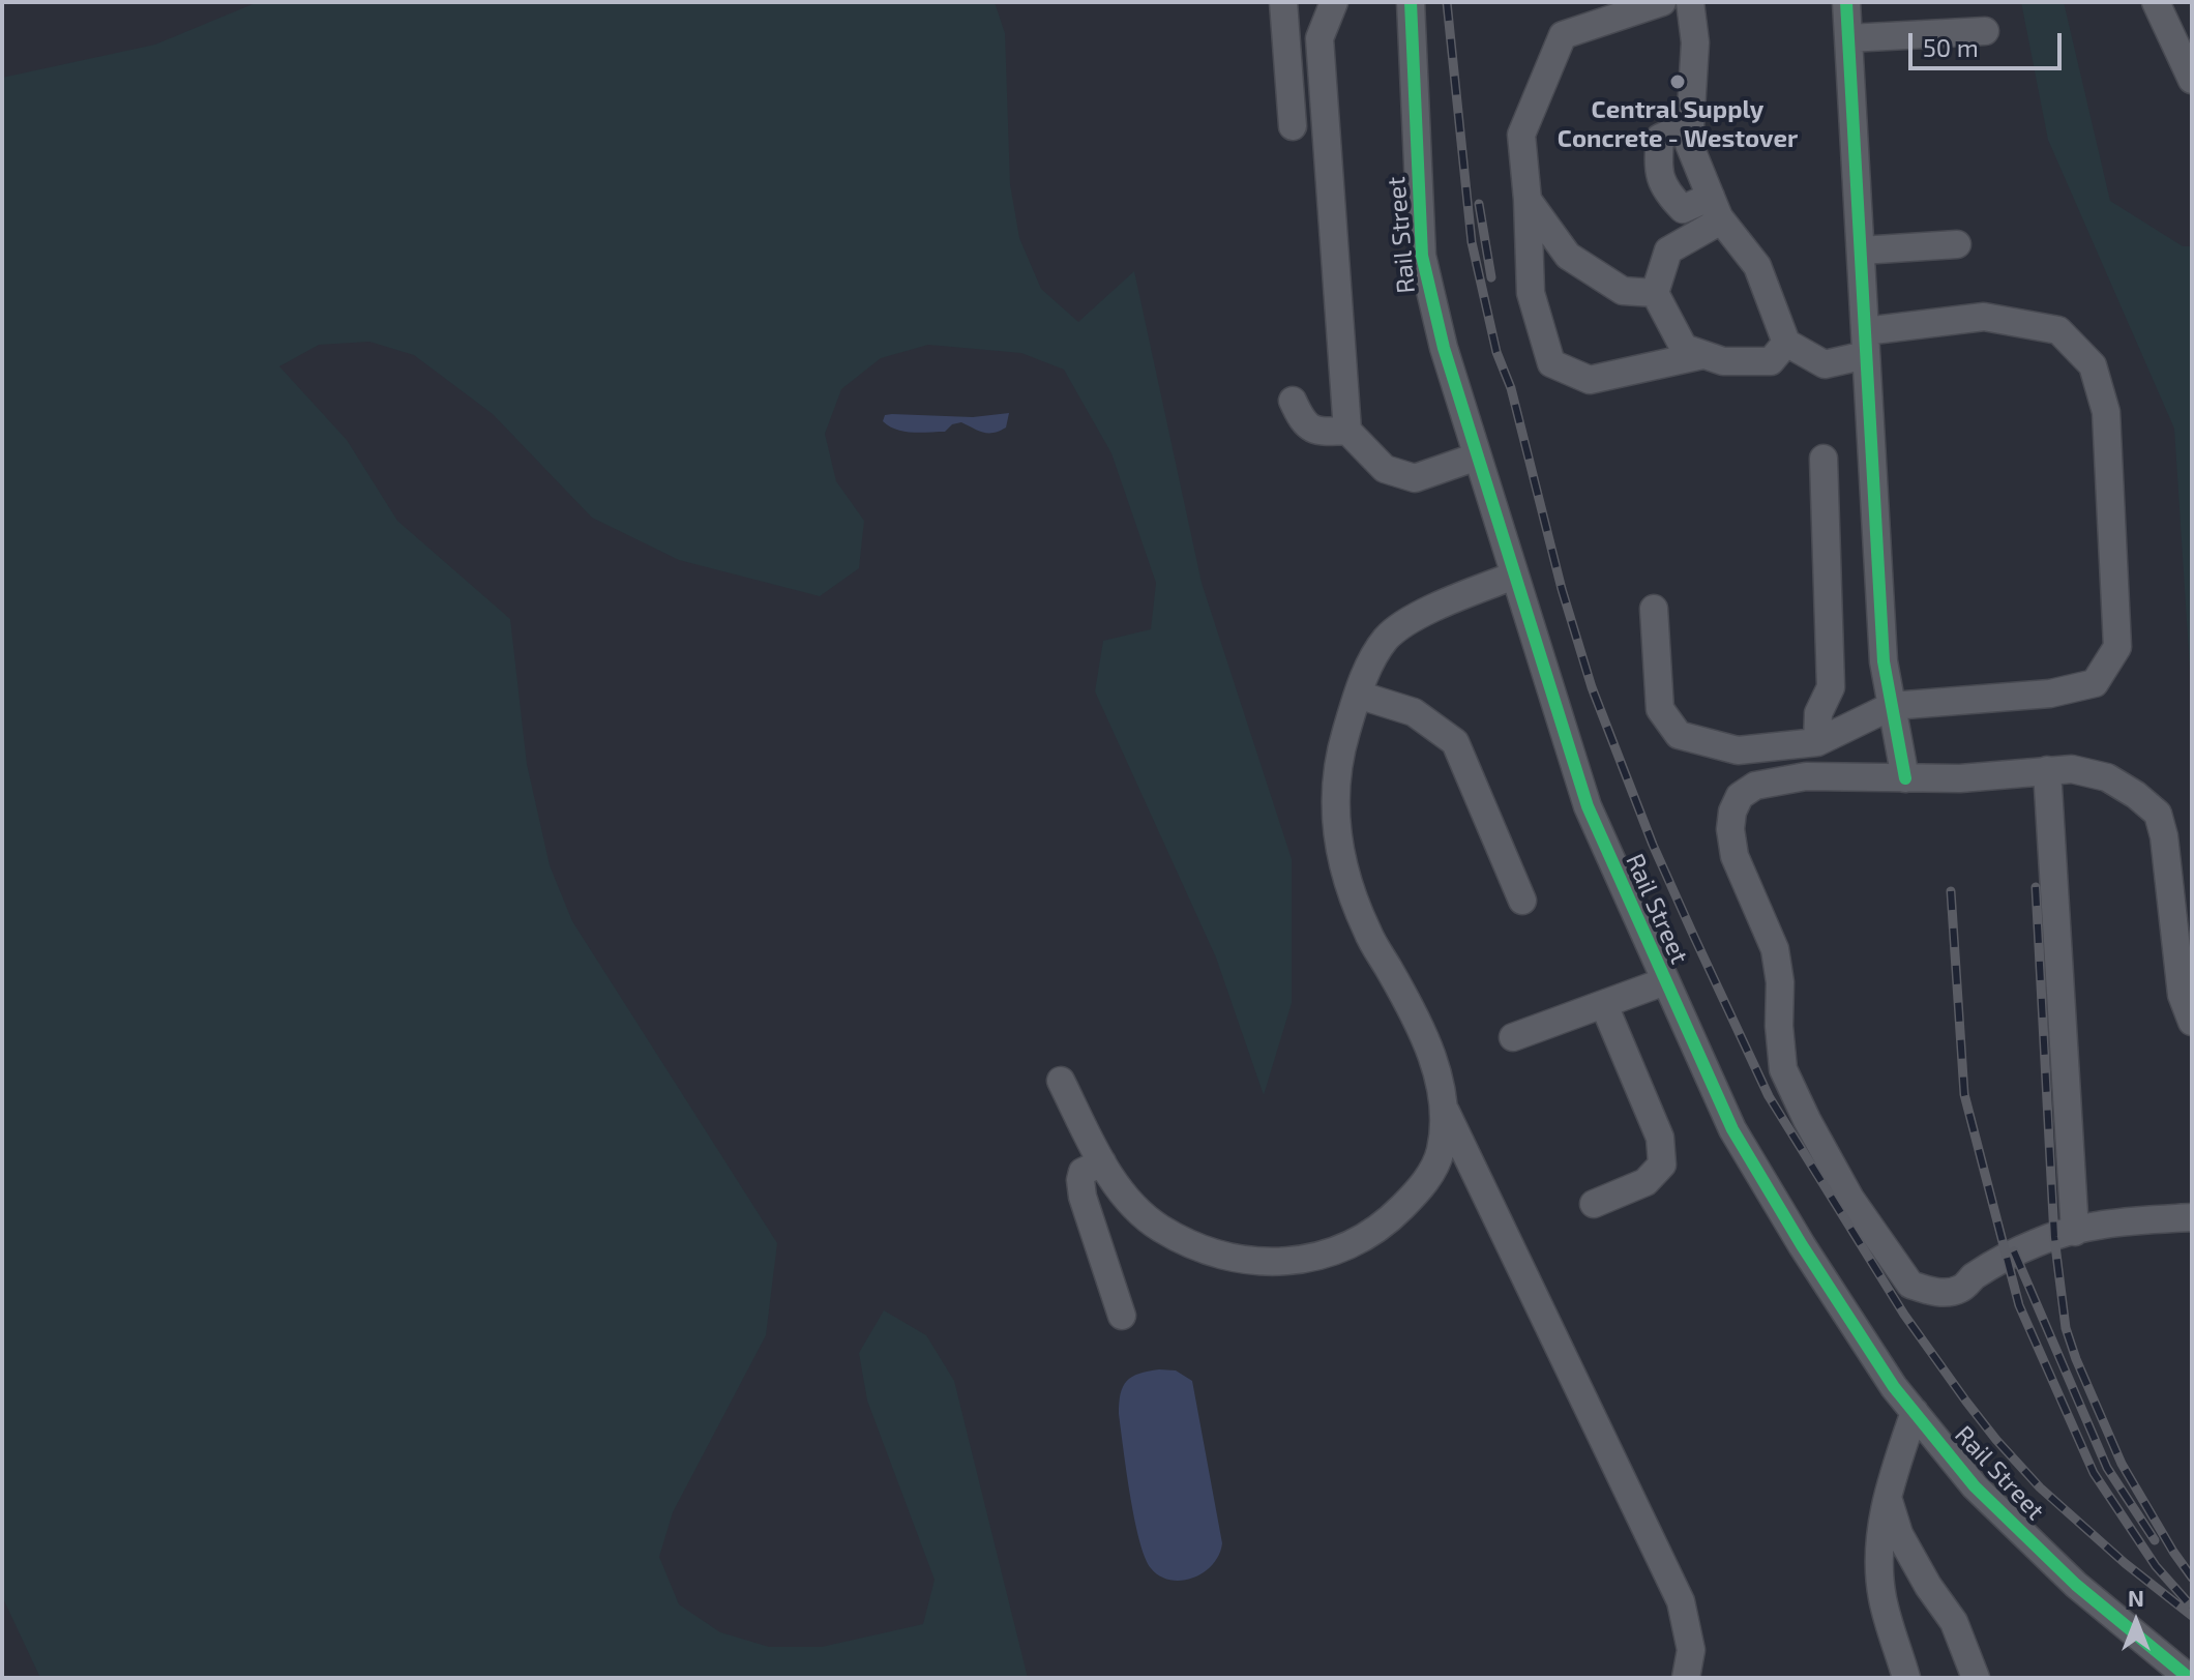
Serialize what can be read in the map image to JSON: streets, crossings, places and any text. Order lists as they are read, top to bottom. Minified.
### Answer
{"streets":{"street":["Rail Street"]},"places":["Central Supply Concrete - Westover"],"scale_bar":"50 m","north":"top"}
